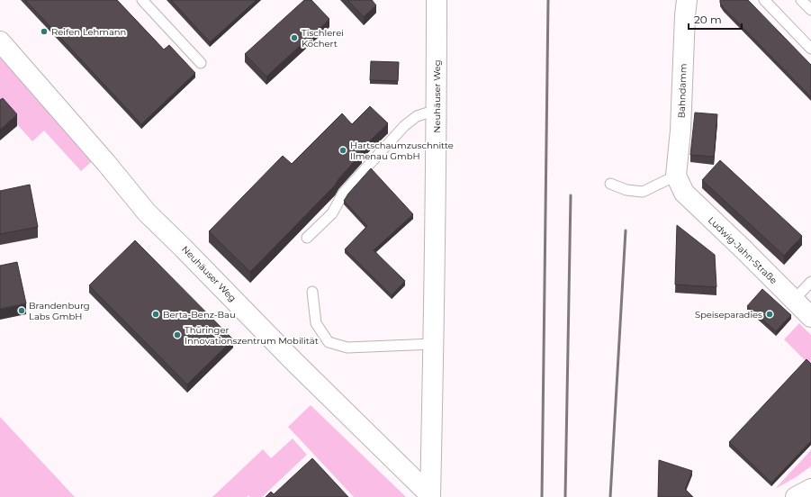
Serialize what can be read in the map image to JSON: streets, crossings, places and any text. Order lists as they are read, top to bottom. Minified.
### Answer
{"streets":{"street":["Bahndamm","Neuhäuser Weg","Ludwig-Jahn-Straße"]},"crossings":[["Bahndamm","Ludwig-Jahn-Straße"]],"places":["Reifen Lehmann","Tischlerei Köchert","Hartschaumzuschnitte Ilmenau GmbH","Brandenburg Labs GmbH","Berta-Benz-Bau","Speiseparadies","Thüringer Innovationszentrum Mobilität"],"scale_bar":"20 m"}
